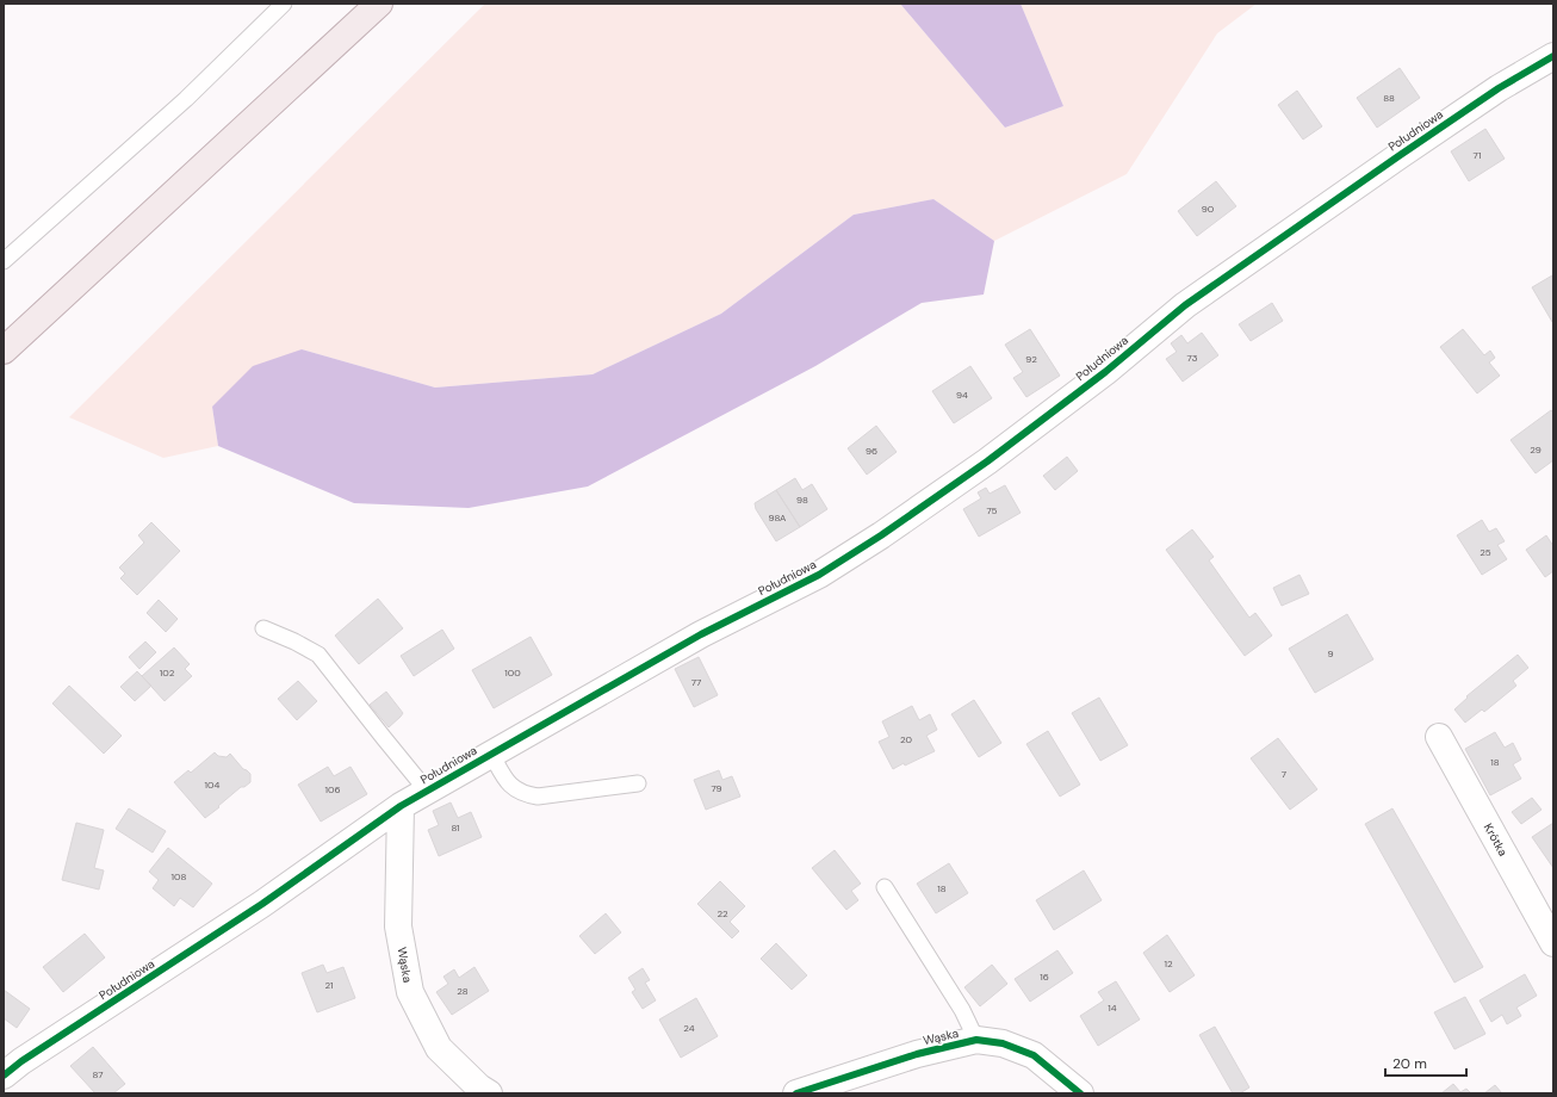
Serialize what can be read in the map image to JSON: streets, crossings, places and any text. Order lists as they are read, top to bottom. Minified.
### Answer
{"streets":{"street":["Południowa","Krótka","Wąska"]},"crossings":[["Południowa","Wąska"]],"house_numbers":["88","71","90","73","92","94","29","96","98","75","98A","25","9","102","100","77","20","18","7","104","79","106","81","108","18","22","12","16","21","28","14","24","87"],"scale_bar":"20 m"}
